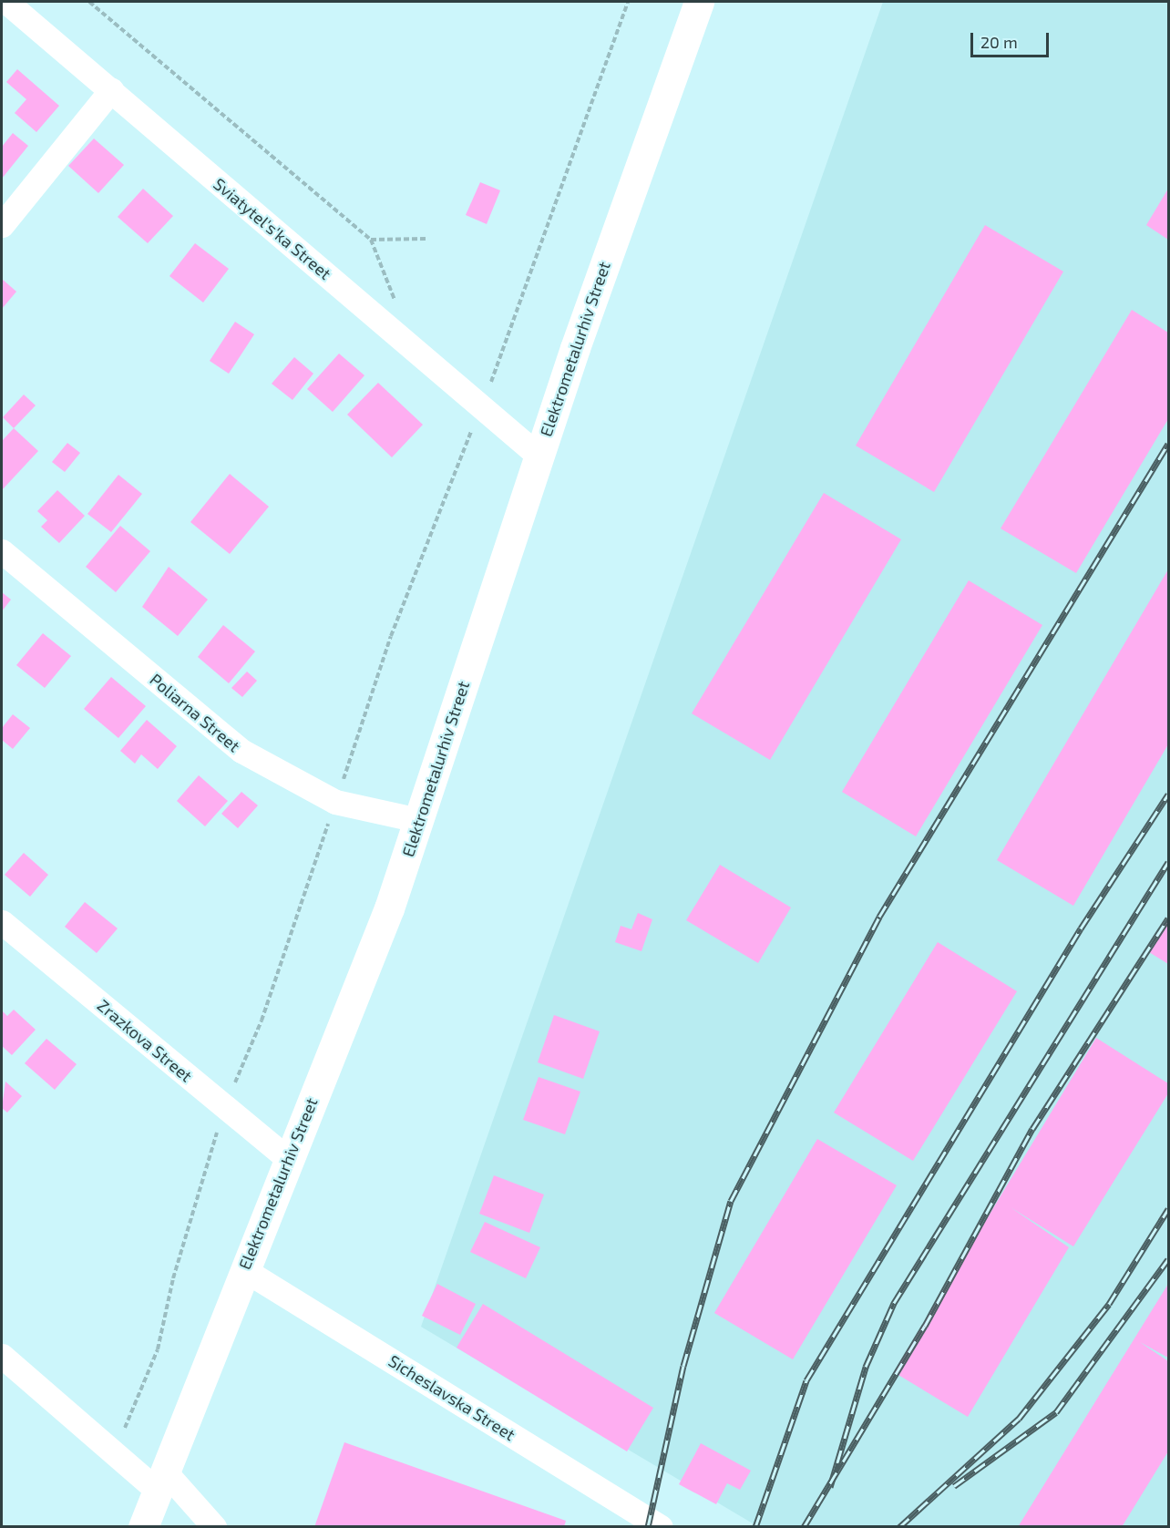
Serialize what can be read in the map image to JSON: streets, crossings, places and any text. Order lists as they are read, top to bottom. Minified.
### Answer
{"streets":{"main road":["Elektrometalurhiv Street"],"street":["Sviatytel's'ka Street","Poliarna Street","Zrazkova Street","Sicheslavska Street"]},"crossings":[["Sviatytel's'ka Street","Elektrometalurhiv Street"],["Elektrometalurhiv Street","Poliarna Street"],["Elektrometalurhiv Street","Zrazkova Street"],["Elektrometalurhiv Street","Sicheslavska Street"]],"scale_bar":"20 m"}
